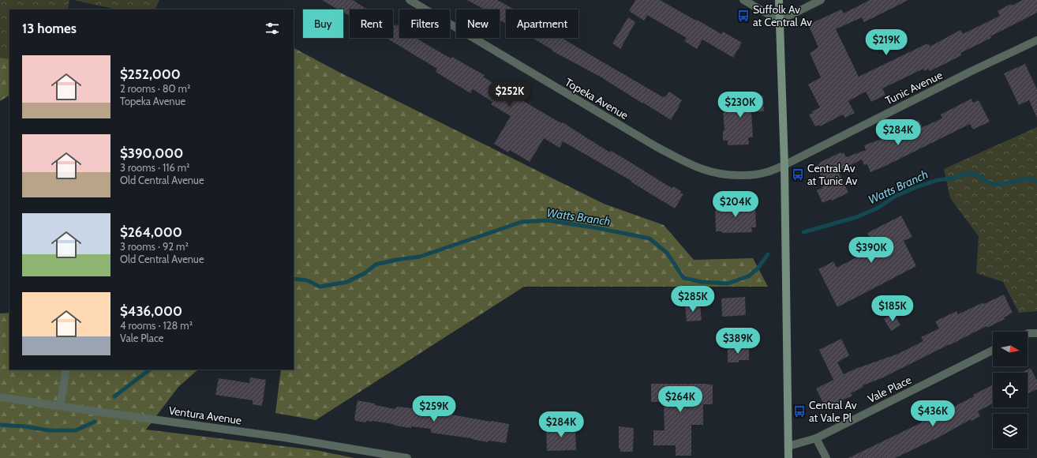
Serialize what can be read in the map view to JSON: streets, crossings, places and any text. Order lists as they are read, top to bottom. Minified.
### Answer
{"streets":{"street":["Tunic Avenue","Topeka Avenue","Vale Place","Ventura Avenue"]},"crossings":[["Tunic Avenue","Topeka Avenue"]],"water":["Watts Branch"],"places":{"bus stop":["Suffolk Av at Central Av","Central Av at Tunic Av","Central Av at Vale Pl"]},"north":"right","page":{"chip":["Buy","Rent","Filters","New","Apartment"],"heading":"13 homes","price":["$219K","$252K","$230K","$284K","$204K","$390K","$285K","$185K","$389K","$264K","$259K","$436K","$284K"],"list":[{"name":"$252,000","note":"2 rooms · 80 m² · Topeka Avenue"},{"name":"$390,000","note":"3 rooms · 116 m² · Old Central Avenue"},{"name":"$264,000","note":"3 rooms · 92 m² · Old Central Avenue"},{"name":"$436,000","note":"4 rooms · 128 m² · Vale Place"}]}}
